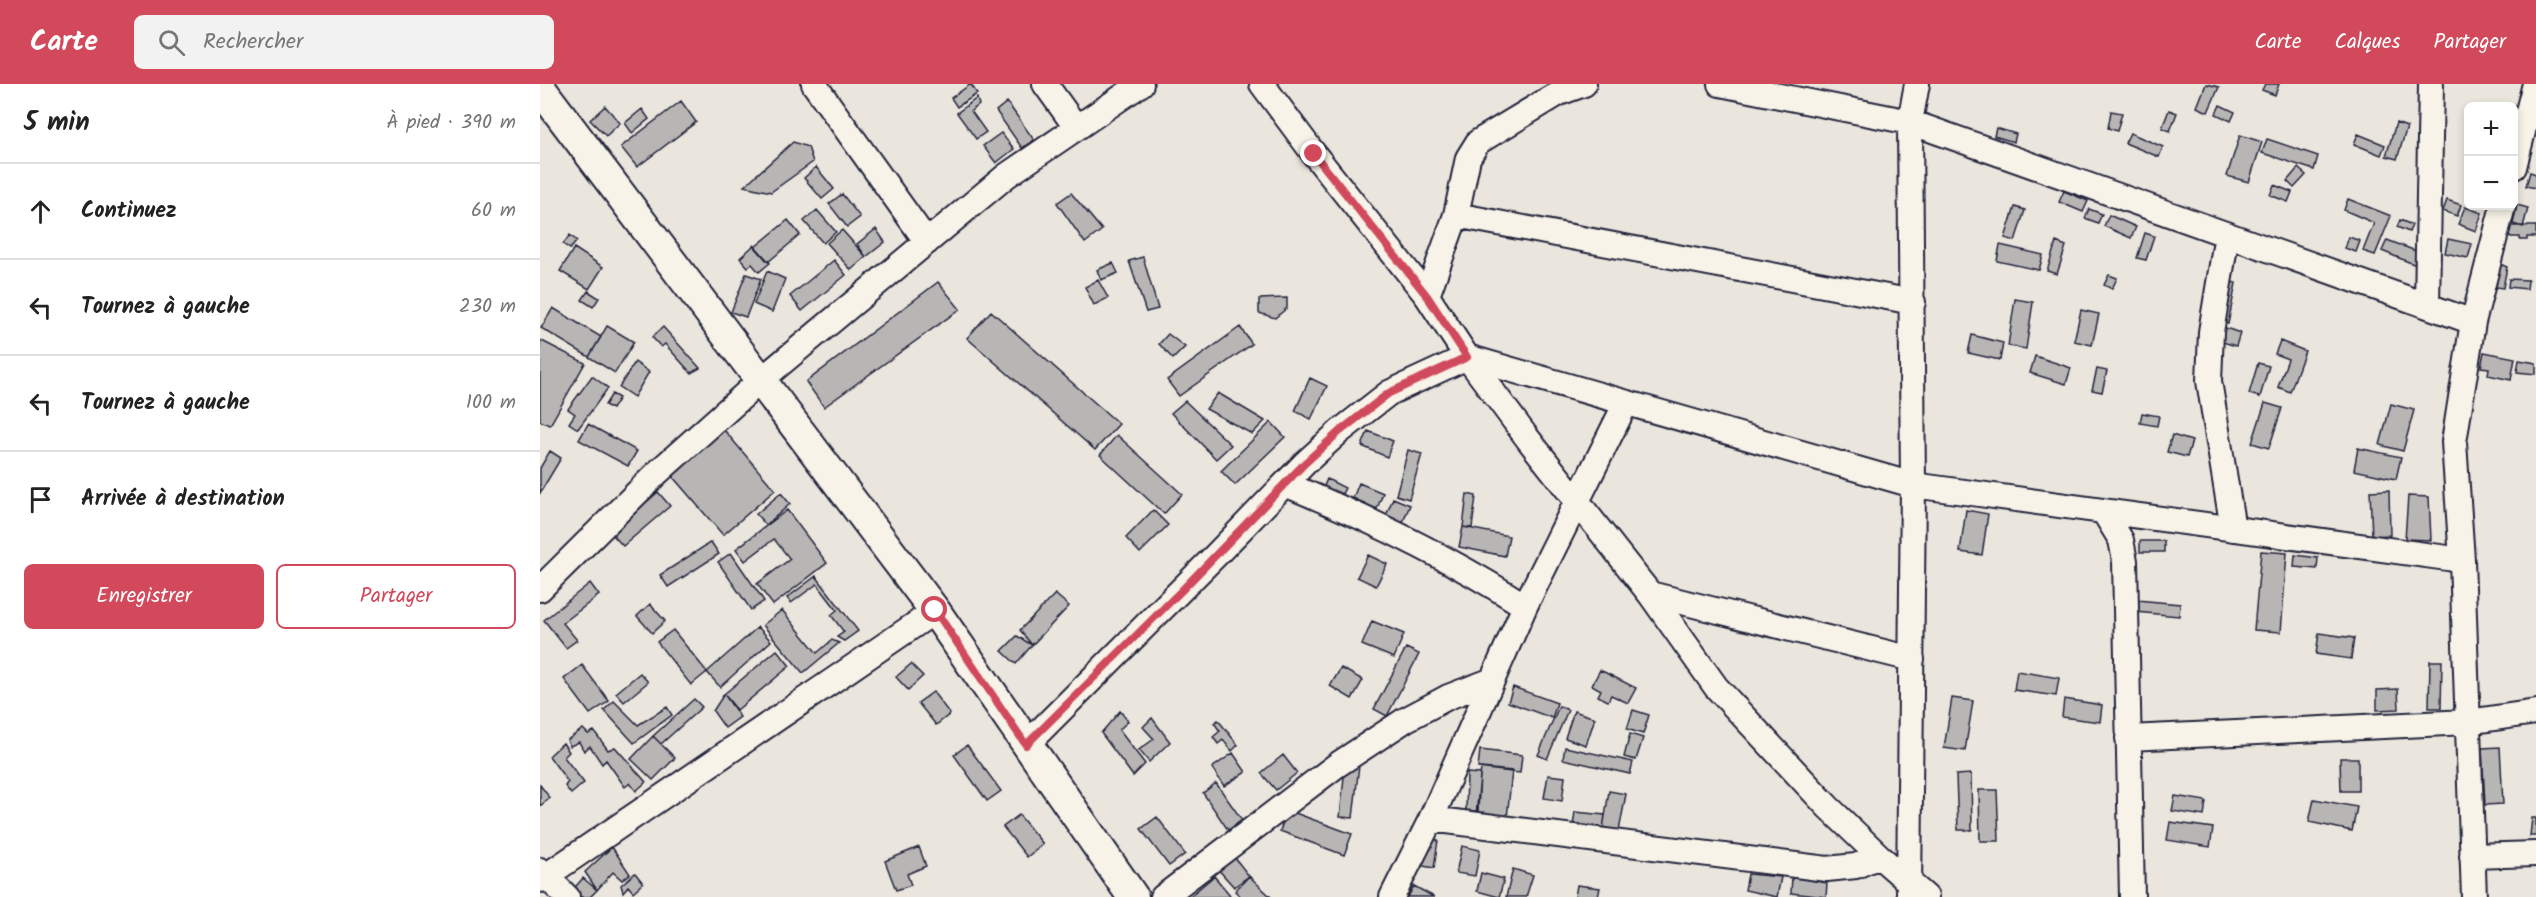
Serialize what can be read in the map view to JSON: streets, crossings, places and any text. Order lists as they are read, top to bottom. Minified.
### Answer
{"page":{"header":"Carte","search":"Rechercher","nav":["Carte","Calques","Partager"],"heading":["5 min","À pied · 390 m"],"map_buttons":["+","−"],"list":[["Continuez","60 m"],["Tournez à gauche","230 m"],["Tournez à gauche","100 m"],"Arrivée à destination"],"buttons":["Enregistrer","Partager"]}}
